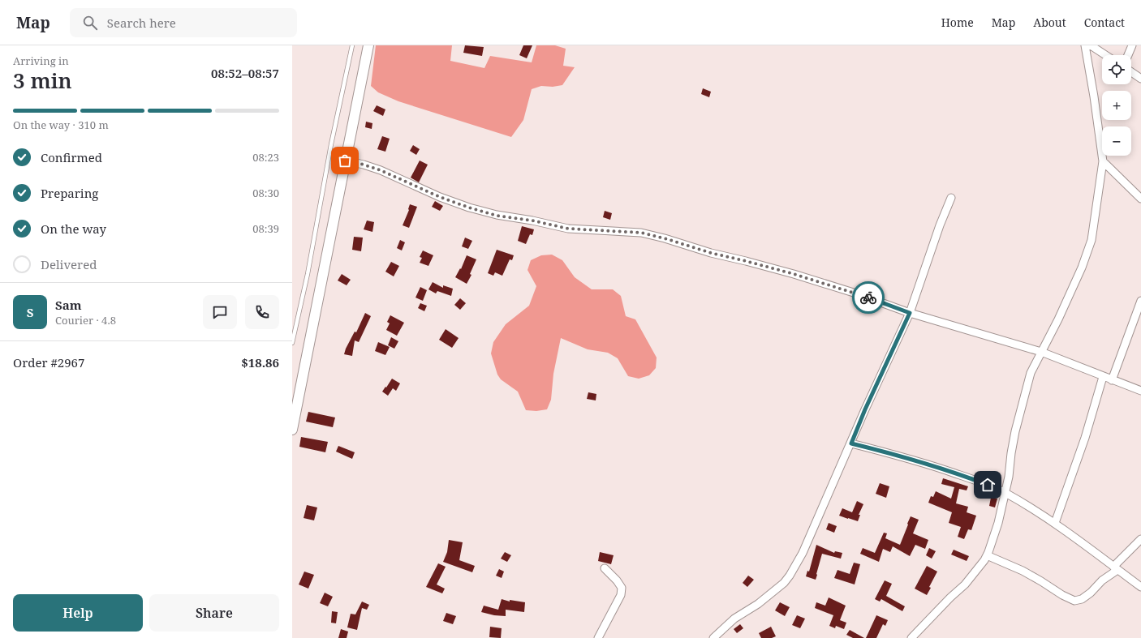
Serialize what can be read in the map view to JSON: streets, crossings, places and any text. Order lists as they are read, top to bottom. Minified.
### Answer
{"page":{"header":"Map","search":"Search here","nav":["Home","Map","About","Contact"],"heading":["3 min","Arriving in","08:52–08:57"],"panel":["Sam","Courier · 4.8","Order #2967","$18.86"],"map_buttons":["+","−"],"bar":"On the way · 310 m","list":[["Confirmed","08:23"],["Preparing","08:30"],["On the way","08:39"],"Delivered"],"round":"S","buttons":["Help","Share"]}}
